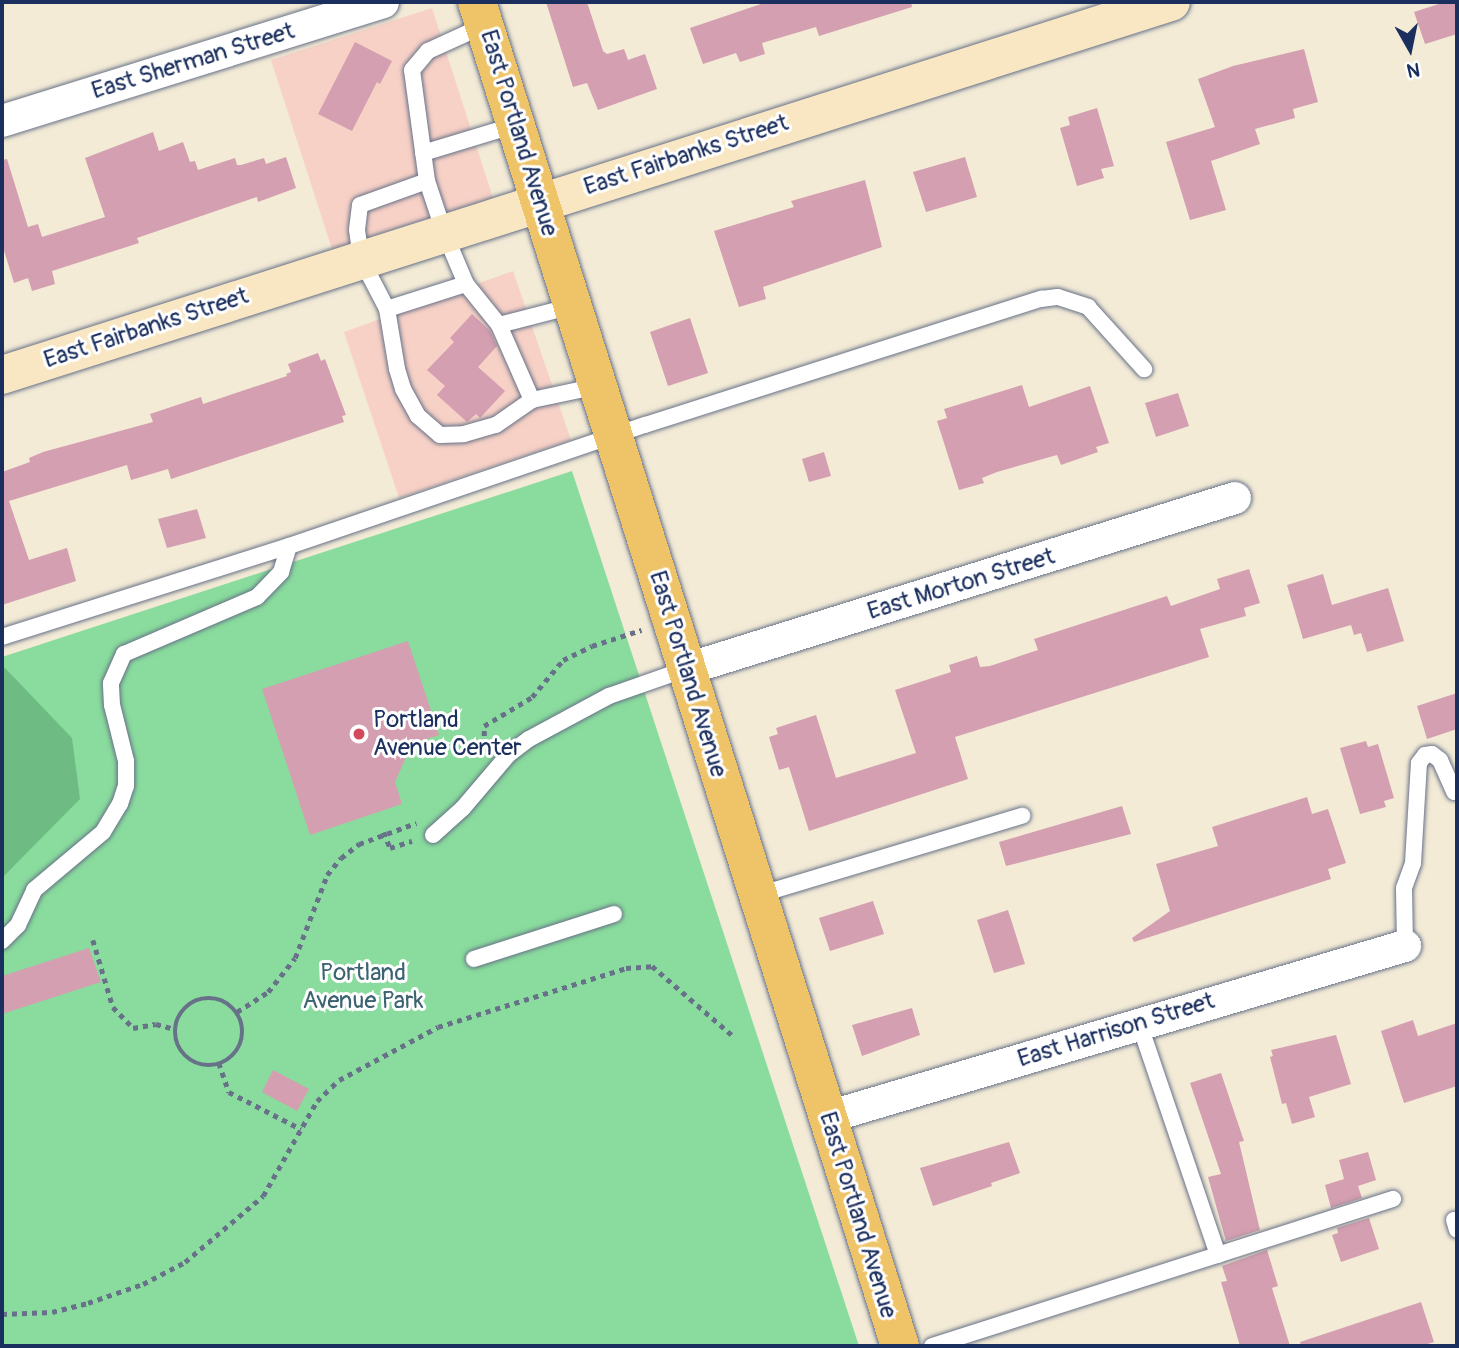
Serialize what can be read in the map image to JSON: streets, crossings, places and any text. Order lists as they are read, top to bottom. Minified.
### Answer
{"streets":{"main road":["East Portland Avenue"],"street":["East Sherman Street","East Fairbanks Street","East Morton Street","East Harrison Street"]},"crossings":[["East Portland Avenue","East Fairbanks Street"],["East Portland Avenue","East Morton Street"],["East Portland Avenue","East Harrison Street"]],"parks":["Portland Avenue Park"],"places":["Portland Avenue Center"],"north":"bottom"}
